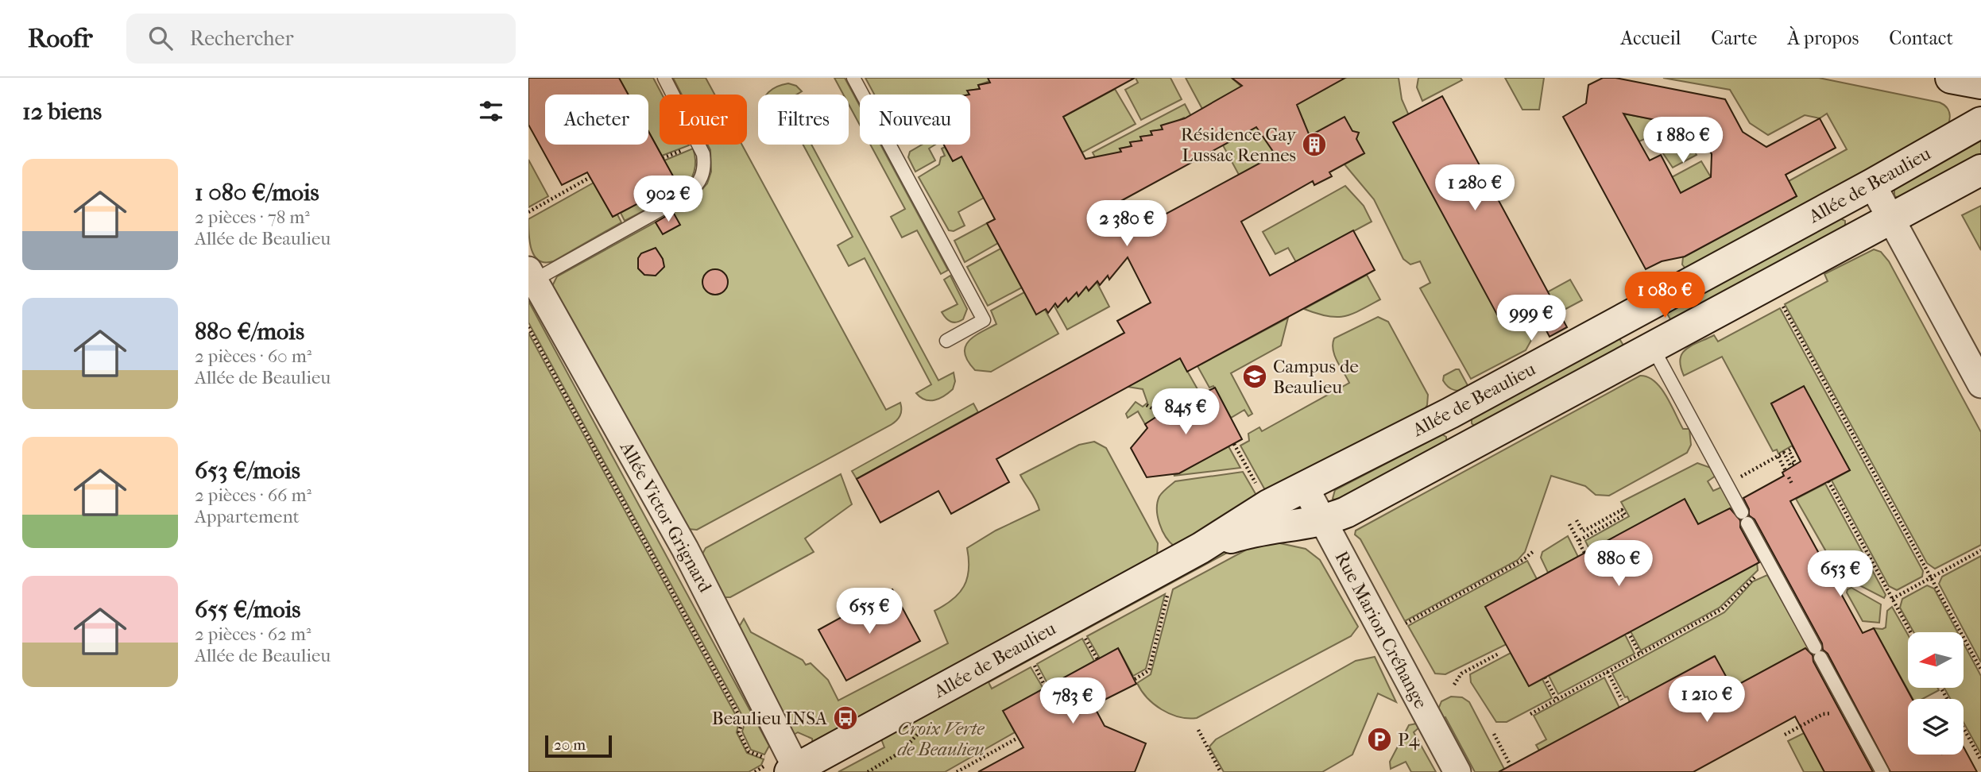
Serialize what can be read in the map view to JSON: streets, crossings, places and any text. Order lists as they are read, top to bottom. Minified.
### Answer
{"streets":{"street":["Allée de Beaulieu","Allée Victor Grignard","Rue Marion Créhange"]},"crossings":[["Allée de Beaulieu","Allée Victor Grignard"],["Allée de Beaulieu","Rue Marion Créhange"]],"parks":["Croix Verte de Beaulieu"],"places":{"building":["Résidence Gay Lussac Rennes"],"school or university":["Campus de Beaulieu"],"bus stop":["Beaulieu INSA"],"parking":["P4"]},"scale_bar":"20 m","north":"left","page":{"header":"Roofr","search":"Rechercher","nav":["Accueil","Carte","À propos","Contact"],"heading":"12 biens","chip":["Acheter","Louer","Filtres","Nouveau"],"price":["1 880 €","1 280 €","902 €","2 380 €","1 080 €","999 €","845 €","880 €","653 €","655 €","1 210 €","783 €"],"list":[{"name":"1 080 €/mois","note":"2 pièces · 78 m² · Allée de Beaulieu"},{"name":"880 €/mois","note":"2 pièces · 60 m² · Allée de Beaulieu"},{"name":"653 €/mois","note":"2 pièces · 66 m² · Appartement"},{"name":"655 €/mois","note":"2 pièces · 62 m² · Allée de Beaulieu"}],"scale":"20 m"}}
